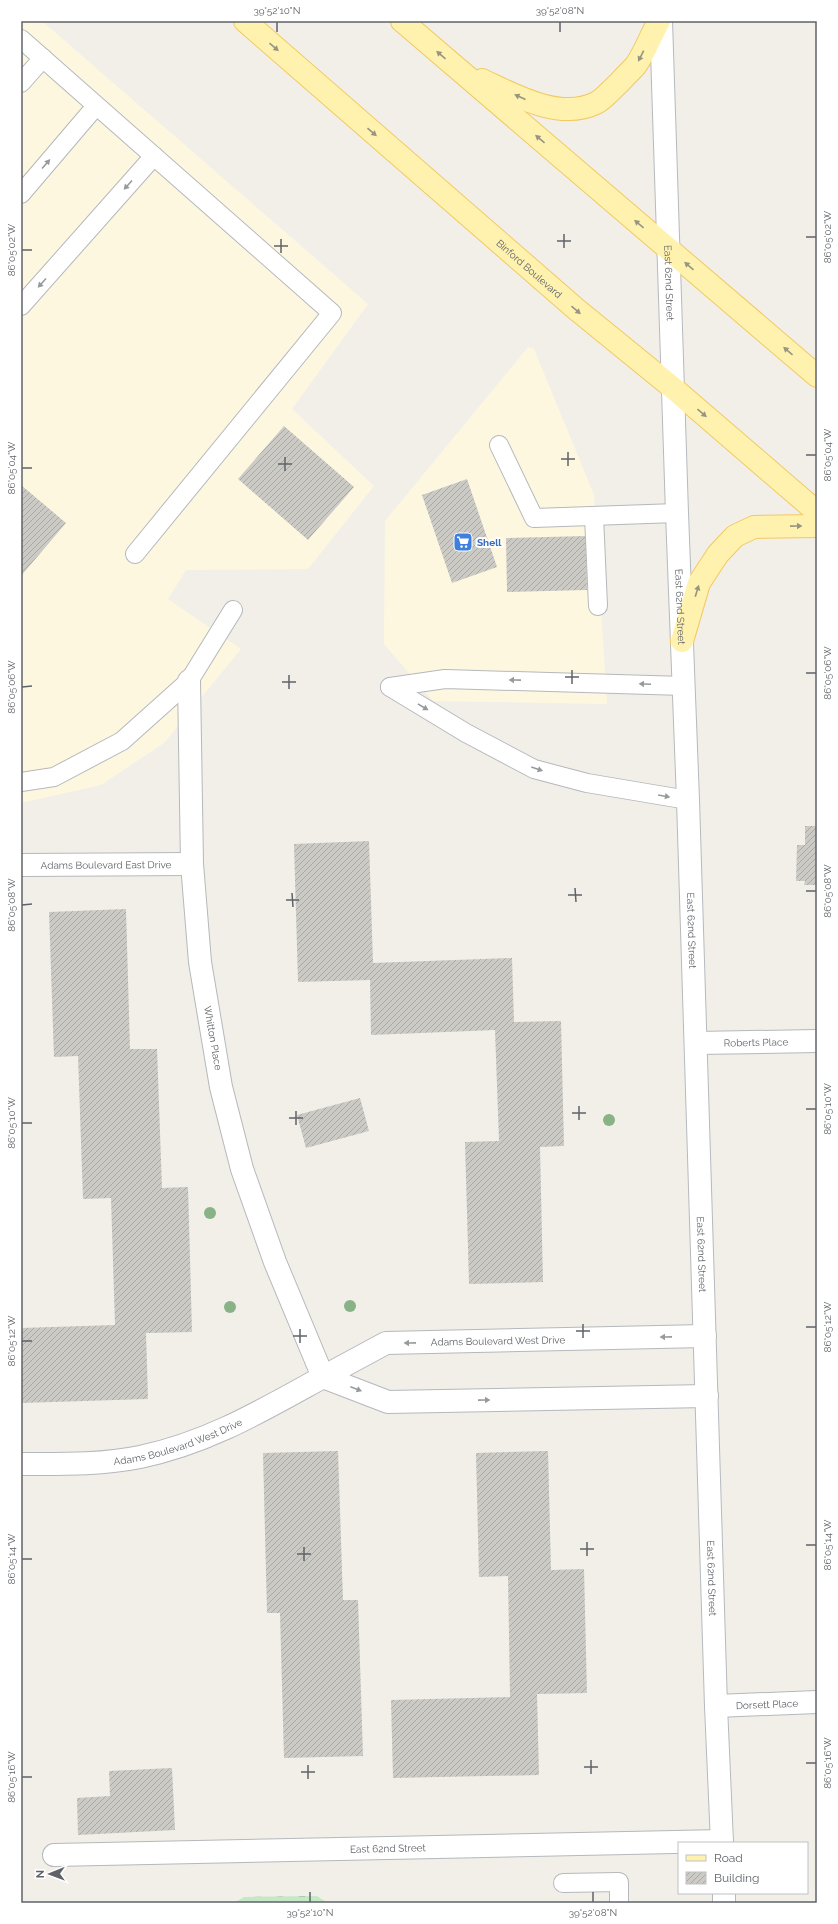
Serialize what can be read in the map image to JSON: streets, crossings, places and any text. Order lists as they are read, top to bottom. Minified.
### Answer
{"streets":{"main road":["Binford Boulevard"],"street":["East 62nd Street","Adams Boulevard East Drive","Whitton Place","Roberts Place","Adams Boulevard West Drive","Dorsett Place"]},"crossings":[["Binford Boulevard","East 62nd Street"],["East 62nd Street","Roberts Place"],["East 62nd Street","Adams Boulevard West Drive"],["East 62nd Street","Dorsett Place"],["Adams Boulevard East Drive","Whitton Place"],["Whitton Place","Adams Boulevard West Drive"]],"places":{"supermarket":["Shell"]},"legend":["Road","Building"],"north":"left","coordinates":["39°52'10\"N","39°52'08\"N","86°05'02\"W","86°05'04\"W","86°05'06\"W","86°05'08\"W","86°05'10\"W","86°05'12\"W","86°05'14\"W","86°05'16\"W"]}
